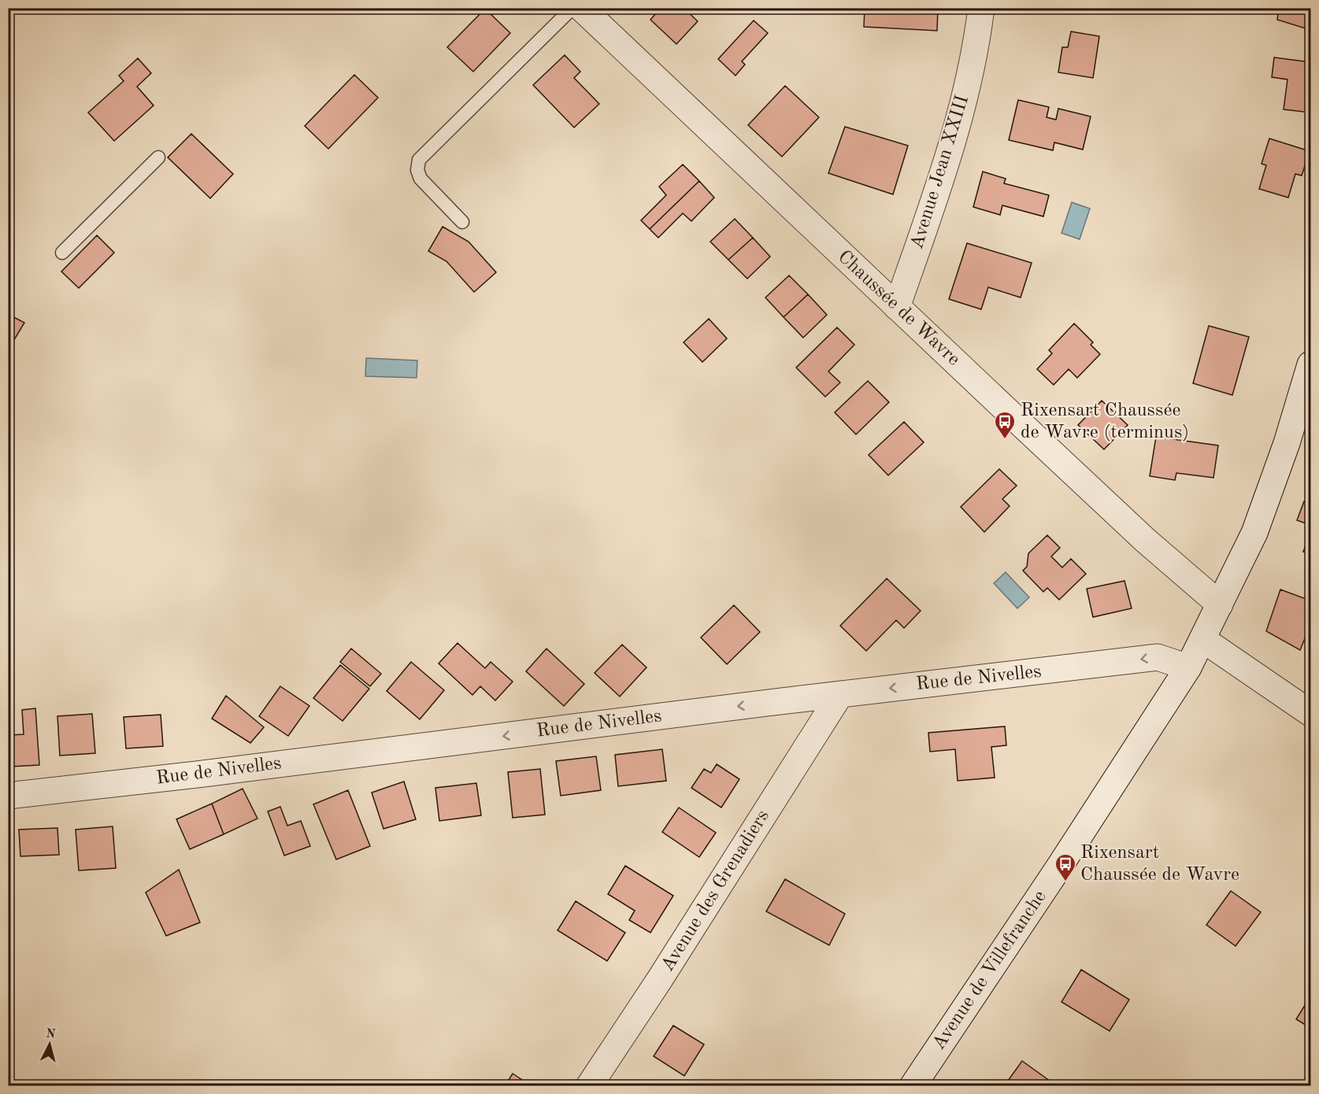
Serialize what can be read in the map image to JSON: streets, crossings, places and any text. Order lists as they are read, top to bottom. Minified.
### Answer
{"streets":{"street":["Avenue Jean XXIII","Chaussée de Wavre","Rue de Nivelles","Avenue des Grenadiers","Avenue de Villefranche"]},"crossings":[["Avenue Jean XXIII","Chaussée de Wavre"],["Chaussée de Wavre","Avenue de Villefranche"],["Rue de Nivelles","Avenue des Grenadiers"],["Rue de Nivelles","Avenue de Villefranche"]],"one_way":["Rue de Nivelles"],"places":{"bus stop":["Rixensart Chaussée de Wavre (terminus)","Rixensart Chaussée de Wavre"]},"north":"top"}
